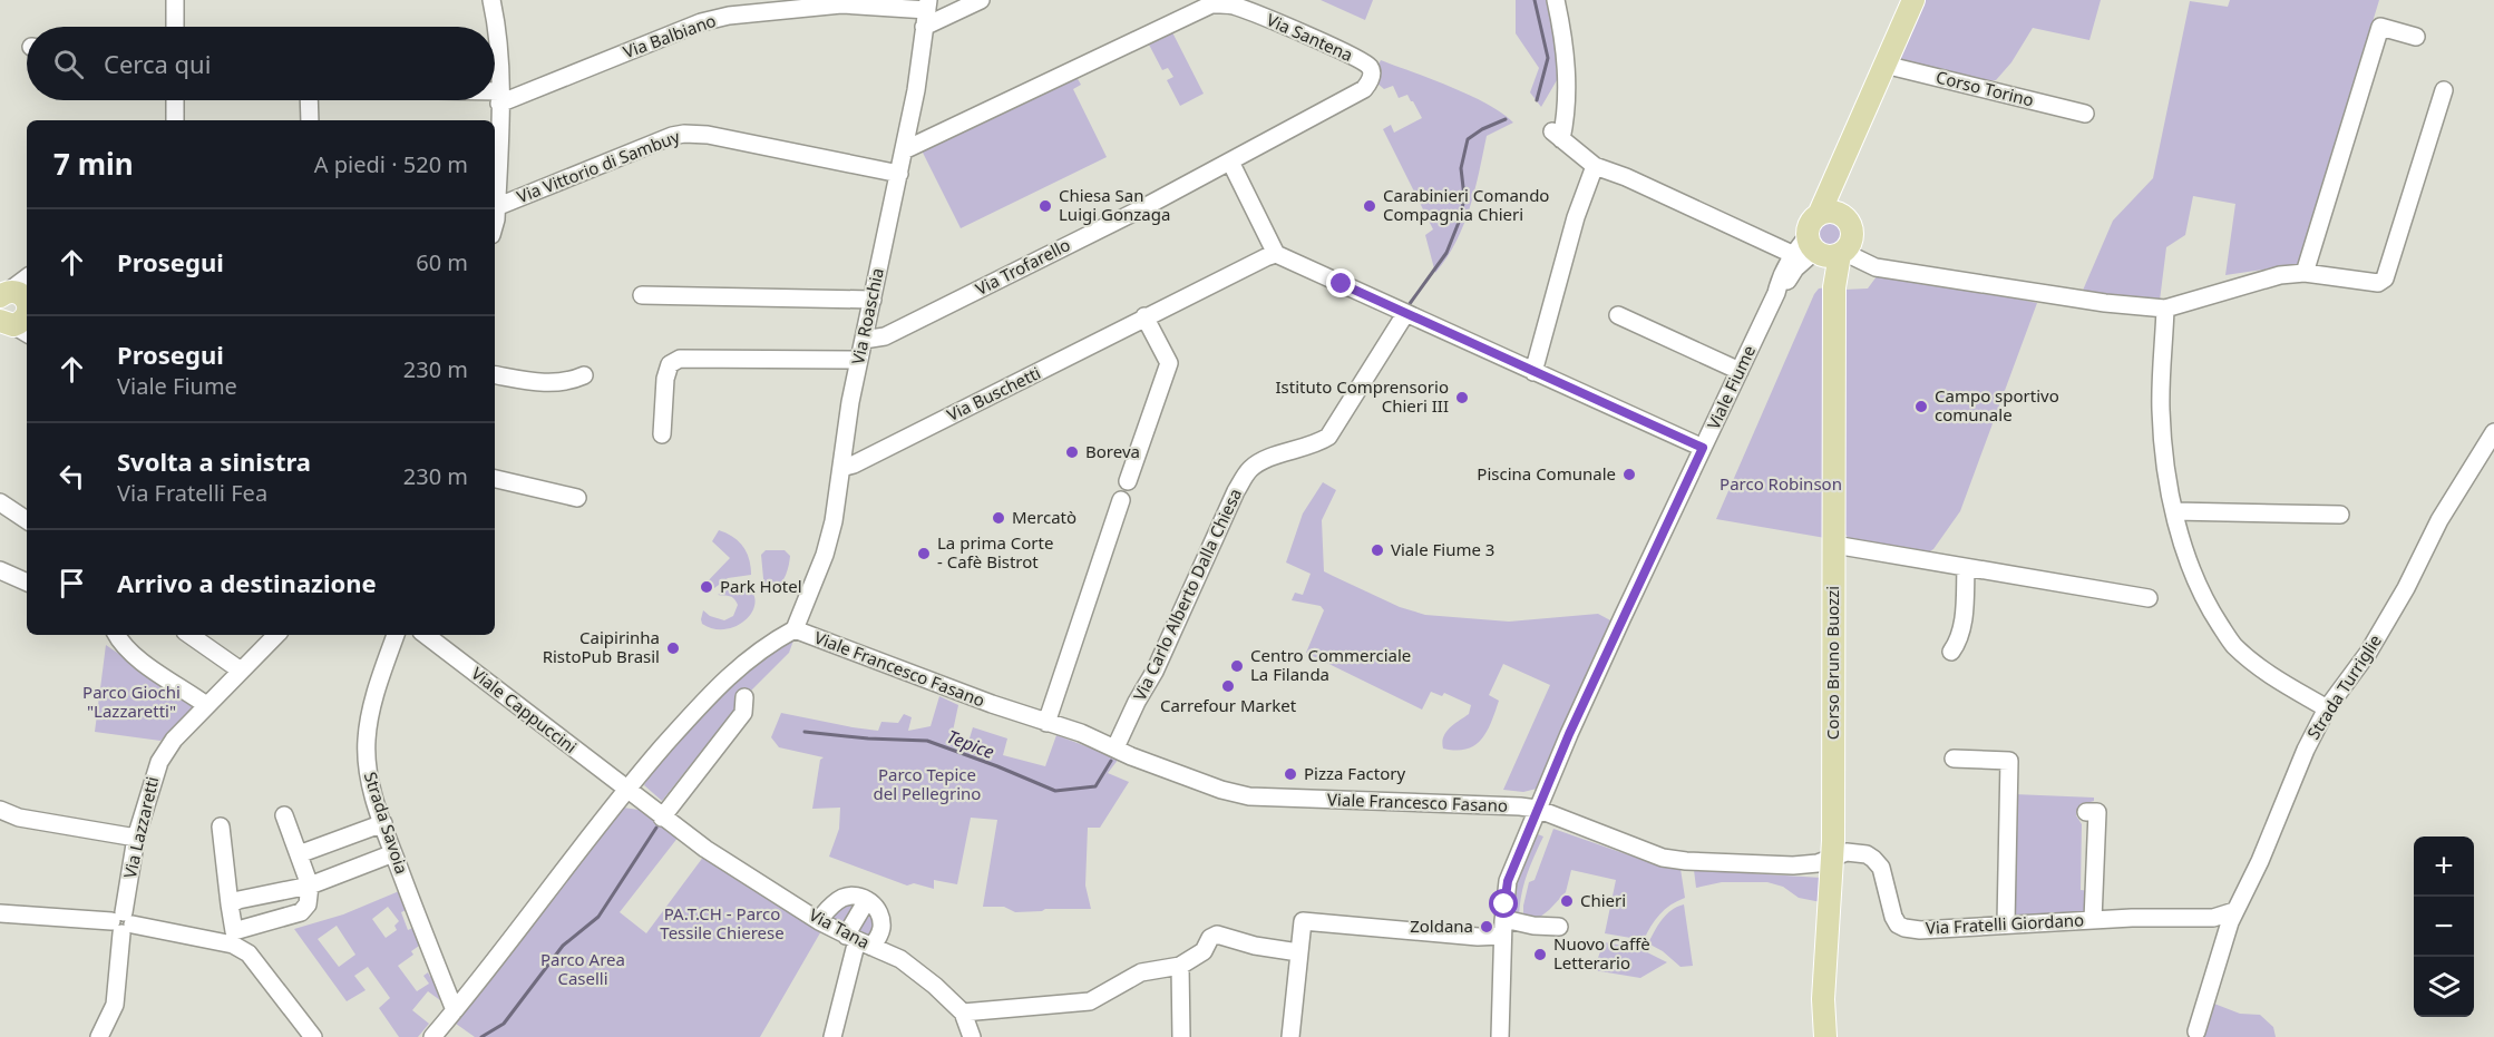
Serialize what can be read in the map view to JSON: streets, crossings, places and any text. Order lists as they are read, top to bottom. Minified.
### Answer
{"streets":{"main road":["Corso Bruno Buozzi"],"street":["Via Balbiano","Via Santena","Corso Torino","Via Vittorio di Sambuy","Via Trofarello","Via Roaschia","Viale Fiume","Via Buschetti","Via Carlo Alberto Dalla Chiesa","Viale Francesco Fasano","Strada Turriglie","Viale Cappuccini","Strada Savoia","Via Lazzaretti","Via Fratelli Giordano","Via Tana"]},"crossings":[["Via Balbiano","Via Roaschia"],["Via Santena","Via Trofarello"],["Via Santena","Via Roaschia"],["Via Vittorio di Sambuy","Via Roaschia"],["Via Trofarello","Via Roaschia"],["Via Roaschia","Via Buschetti"],["Via Roaschia","Viale Francesco Fasano"],["Viale Fiume","Corso Bruno Buozzi"],["Viale Fiume","Viale Francesco Fasano"],["Viale Fiume","Via Fratelli Giordano"],["Via Carlo Alberto Dalla Chiesa","Viale Francesco Fasano"],["Corso Bruno Buozzi","Via Fratelli Giordano"],["Viale Francesco Fasano","Viale Cappuccini"],["Viale Francesco Fasano","Strada Savoia"],["Viale Francesco Fasano","Via Fratelli Giordano"],["Viale Francesco Fasano","Via Tana"],["Strada Turriglie","Via Fratelli Giordano"],["Viale Cappuccini","Via Tana"]],"water":["Tepice"],"parks":["Parco Robinson","Parco Giochi \"Lazzaretti\"","Parco Tepice del Pellegrino","PA.T.CH - Parco Tessile Chierese","Parco Area Caselli"],"places":["Chiesa San Luigi Gonzaga","Carabinieri Comando Compagnia Chieri","Istituto Comprensorio Chieri III","Campo sportivo comunale","Boreva","Piscina Comunale","Mercatò","Viale Fiume 3","La prima Corte - Cafè Bistrot","Park Hotel","Caipirinha RistoPub Brasil","Centro Commerciale La Filanda","Carrefour Market","Pizza Factory","Chieri","Zoldana","Nuovo Caffè Letterario"],"page":{"search":"Cerca qui","heading":["7 min","A piedi · 520 m"],"list":[["Prosegui","60 m"],["Prosegui","Viale Fiume","230 m"],["Svolta a sinistra","Via Fratelli Fea","230 m"],"Arrivo a destinazione"],"map_buttons":["+","−"]}}
